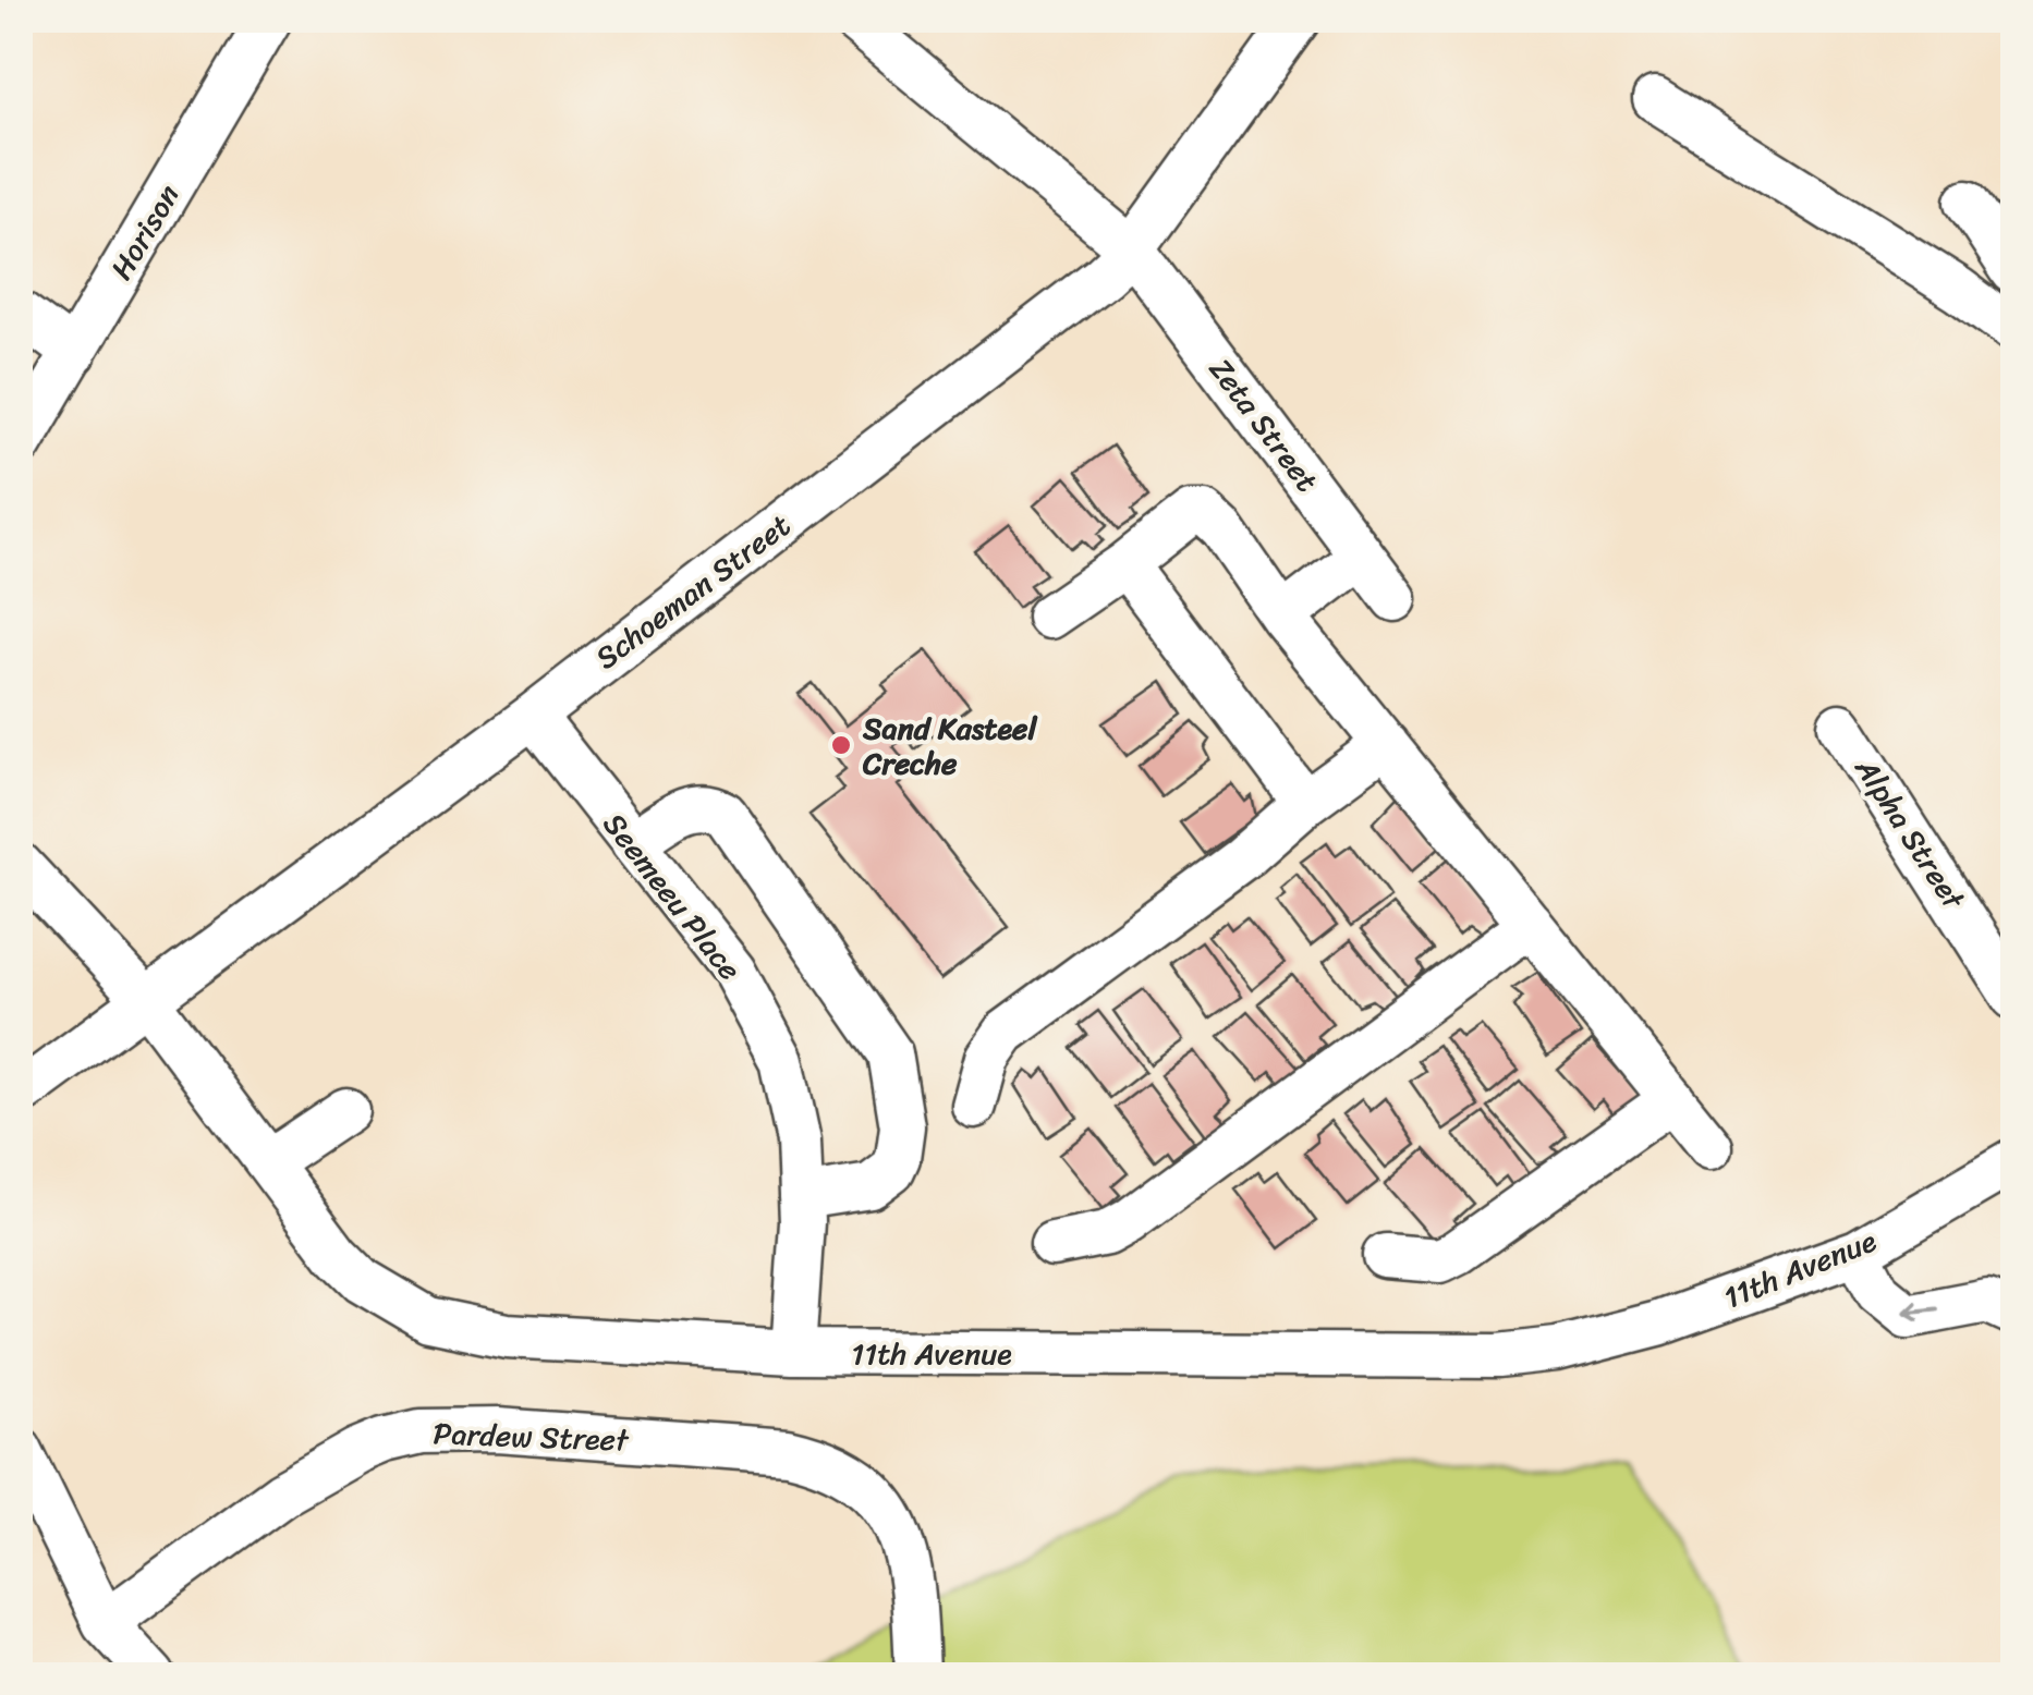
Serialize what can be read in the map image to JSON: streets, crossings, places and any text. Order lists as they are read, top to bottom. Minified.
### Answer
{"streets":{"street":["Horison","Zeta Street","Schoeman Street","Alpha Street","Seemeeu Place","11th Avenue","Pardew Street"]},"crossings":[["Zeta Street","Schoeman Street"],["Schoeman Street","Seemeeu Place"],["Schoeman Street","11th Avenue"],["Seemeeu Place","11th Avenue"]],"places":["Sand Kasteel Creche"]}
